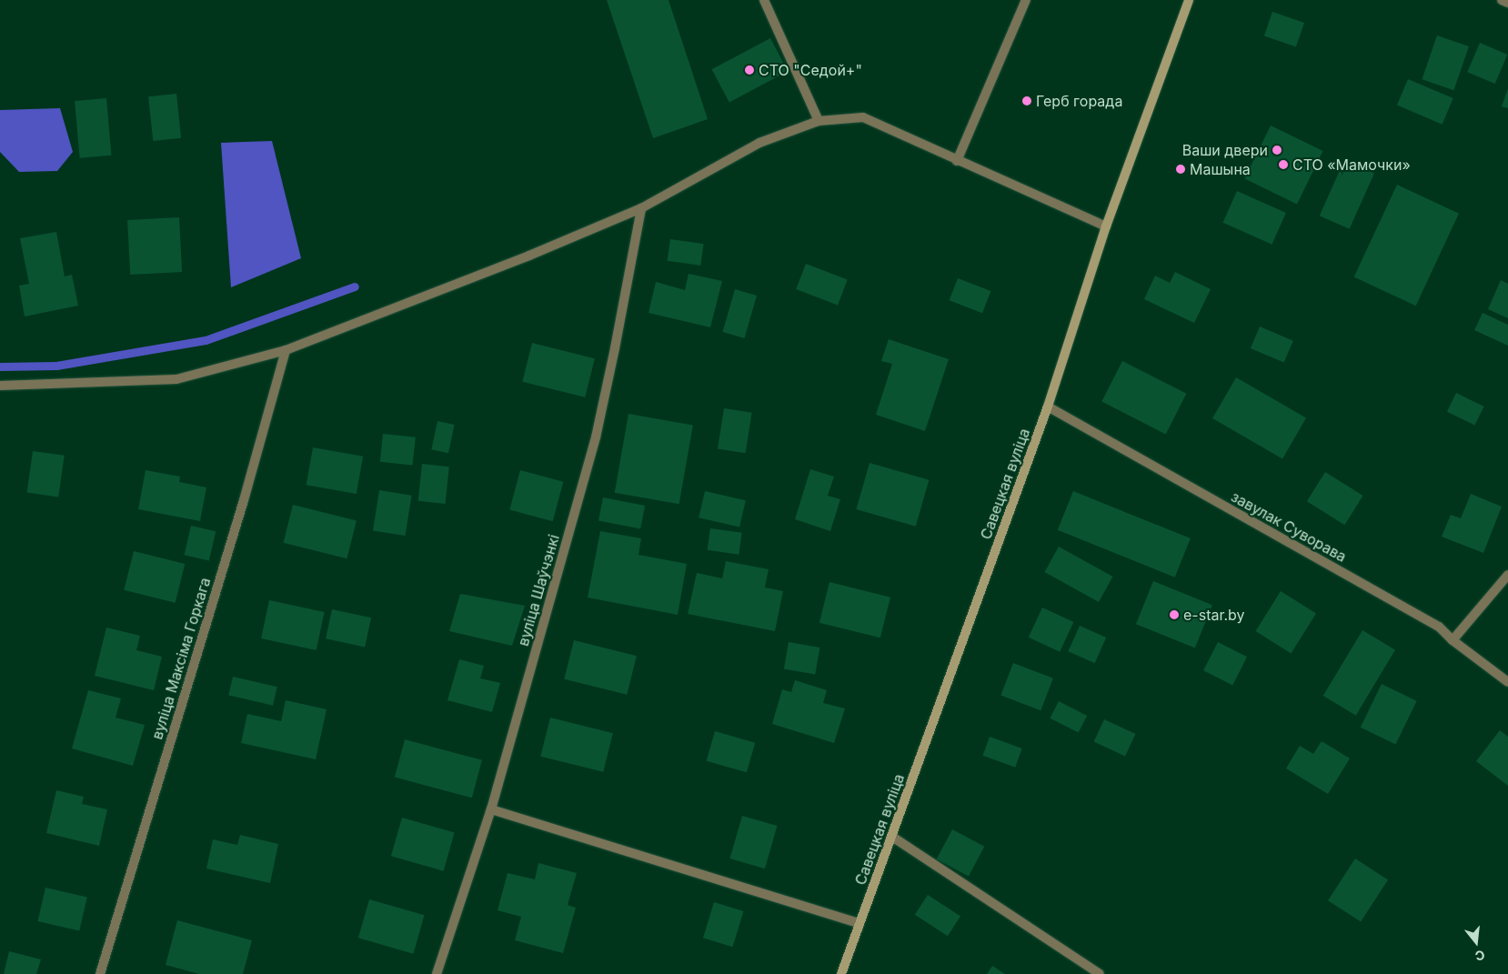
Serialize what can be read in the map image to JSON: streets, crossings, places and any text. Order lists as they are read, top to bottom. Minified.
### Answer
{"streets":{"main road":["Савецкая вуліца"],"street":["завулак Суворава","вуліца Шаўчэнкі","вуліца Максіма Горкага"]},"crossings":[["Савецкая вуліца","завулак Суворава"]],"places":["СТО \"Седой+\"","Герб горада","Ваши двери","СТО «Мамочки»","Машына","e-star.by"],"north":"bottom"}
